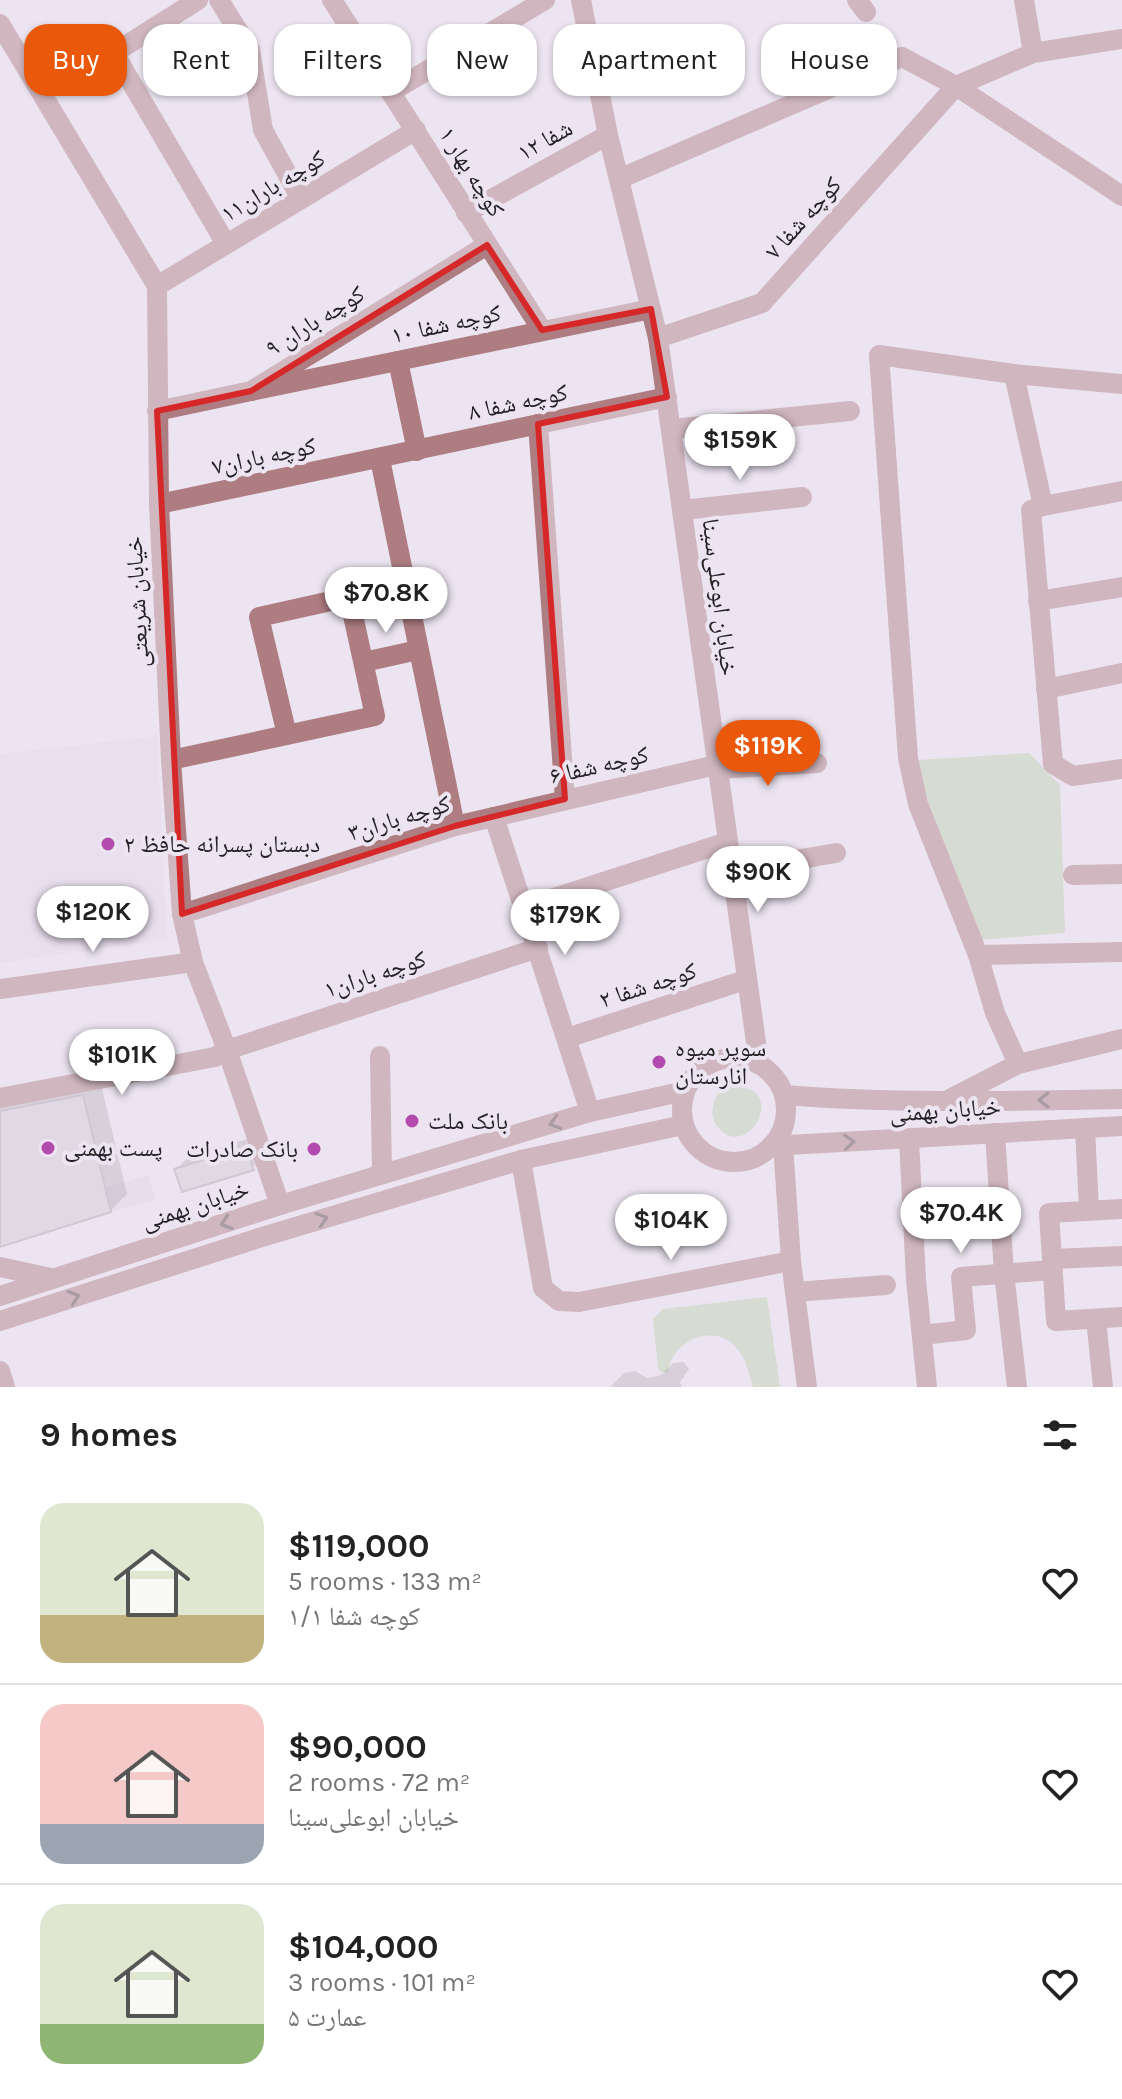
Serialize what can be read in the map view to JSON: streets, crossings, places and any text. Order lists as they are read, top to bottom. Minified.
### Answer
{"streets":{"street":["شفا ۱۲","کوچه بهار ۱","کوچه باران۱۱","کوچه شفا ۷","کوچه باران ۹","کوچه شفا ۱۰","کوچه شفا ۸","کوچه باران۷","خیابان ابوعلی‌سینا","خیابان شریعتی","کوچه شفا ۶","کوچه باران۳","کوچه باران۱","کوچه شفا ۲","خیابان بهمنی"]},"crossings":[["شفا ۱۲","کوچه بهار ۱"],["شفا ۱۲","خیابان ابوعلی‌سینا"],["کوچه بهار ۱","کوچه باران۱۱"],["کوچه بهار ۱","کوچه باران ۹"],["کوچه بهار ۱","کوچه شفا ۱۰"],["کوچه باران۱۱","خیابان شریعتی"],["کوچه شفا ۷","خیابان ابوعلی‌سینا"],["کوچه باران ۹","کوچه شفا ۱۰"],["کوچه باران ۹","خیابان شریعتی"],["کوچه شفا ۱۰","خیابان ابوعلی‌سینا"],["کوچه شفا ۸","کوچه باران۷"],["کوچه شفا ۸","خیابان ابوعلی‌سینا"],["کوچه باران۷","خیابان شریعتی"],["خیابان ابوعلی‌سینا","کوچه شفا ۶"],["خیابان ابوعلی‌سینا","کوچه شفا ۲"],["خیابان ابوعلی‌سینا","خیابان بهمنی"],["خیابان شریعتی","کوچه باران۳"],["خیابان شریعتی","کوچه باران۱"],["خیابان شریعتی","خیابان بهمنی"],["کوچه شفا ۶","کوچه باران۳"]],"places":["دبستان پسرانه حافظ ۲","سوپر میوه انارستان","بانک ملت","پست بهمنی","بانک صادرات"],"page":{"chip":["Buy","Rent","Filters","New","Apartment","House"],"price":["$159K","$70.8K","$119K","$90K","$120K","$179K","$101K","$70.4K","$104K"],"heading":"9 homes","list":[{"name":"$119,000","note":"5 rooms · 133 m² · کوچه شفا ۱/۱"},{"name":"$90,000","note":"2 rooms · 72 m² · خیابان ابوعلی‌سینا"},{"name":"$104,000","note":"3 rooms · 101 m² · عمارت ۵"}]}}
